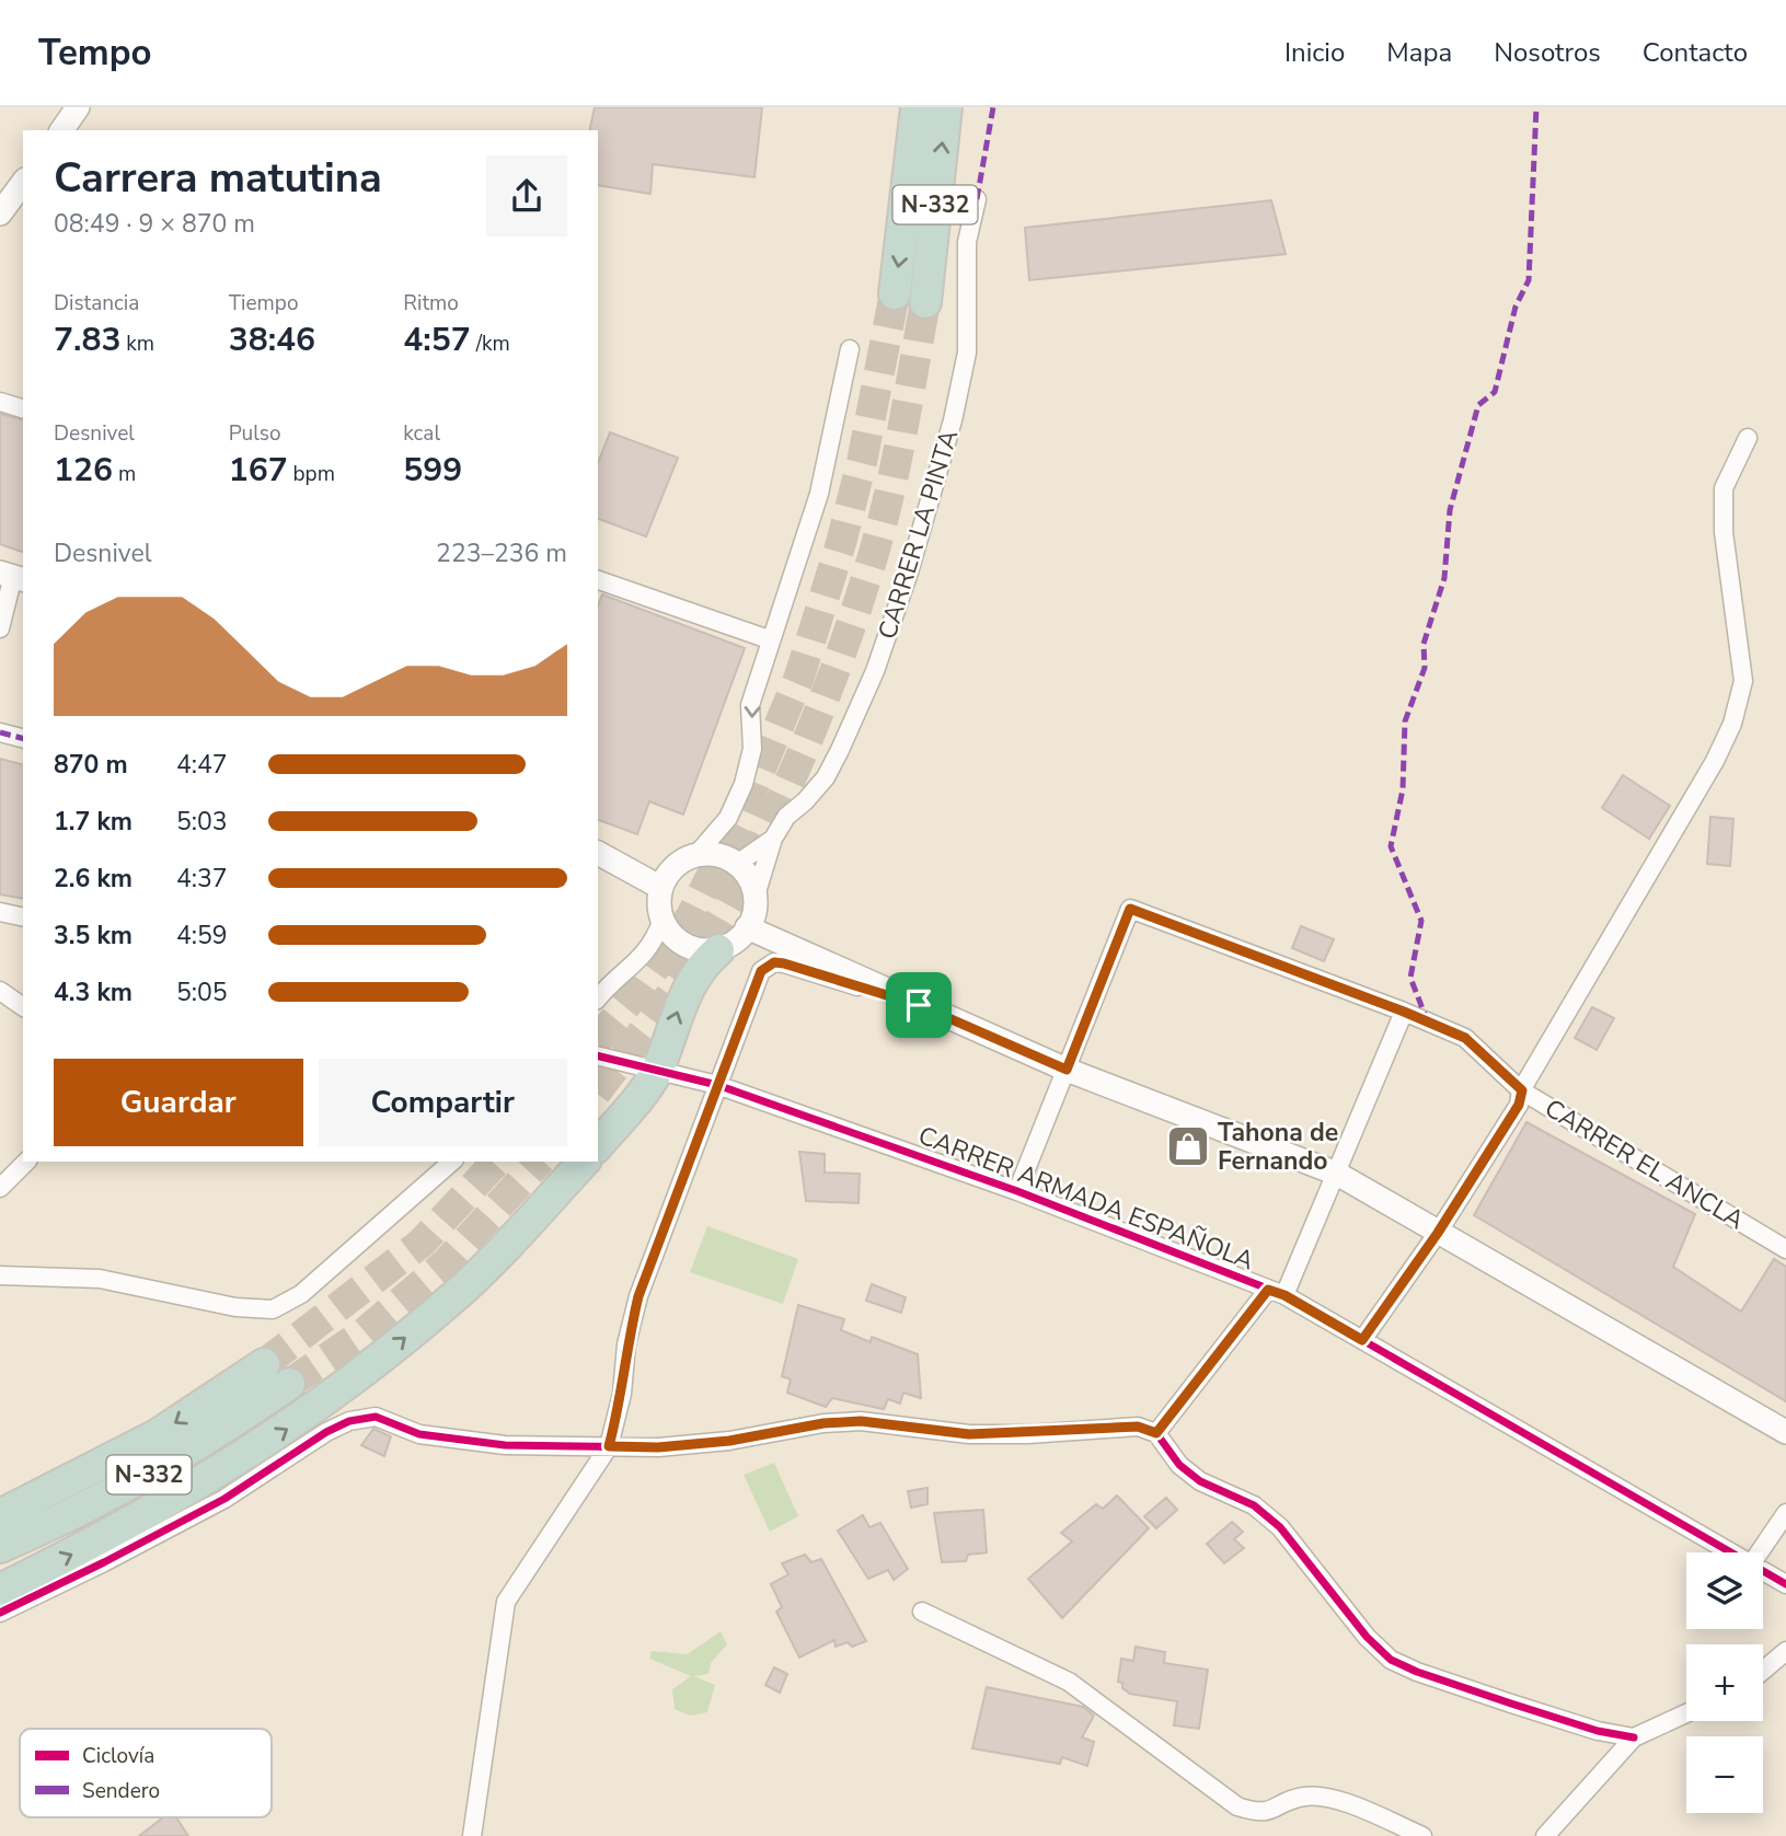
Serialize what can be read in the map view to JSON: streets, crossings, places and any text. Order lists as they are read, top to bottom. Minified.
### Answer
{"streets":{"highway":["N-332"],"street":["CARRER LA PINTA","CARRER EL ANCLA","CARRER ARMADA ESPAÑOLA"]},"places":{"shop":["Tahona de Fernando"]},"legend":["Ciclovía","Sendero"],"page":{"header":"Tempo","nav":["Inicio","Mapa","Nosotros","Contacto"],"heading":["Carrera matutina","08:49 · 9 × 870 m"],"stats":[["Distancia","7.83 km"],["Tiempo","38:46"],["Ritmo","4:57 /km"],["Desnivel","126 m"],["Pulso","167 bpm"],["kcal","599"]],"chart":["Desnivel","223–236 m"],"list":[{"name":"870 m","note":"4:47"},{"name":"1.7 km","note":"5:03"},{"name":"2.6 km","note":"4:37"},{"name":"3.5 km","note":"4:59"},{"name":"4.3 km","note":"5:05"}],"buttons":["Guardar","Compartir"],"map_buttons":["+","−"]}}
